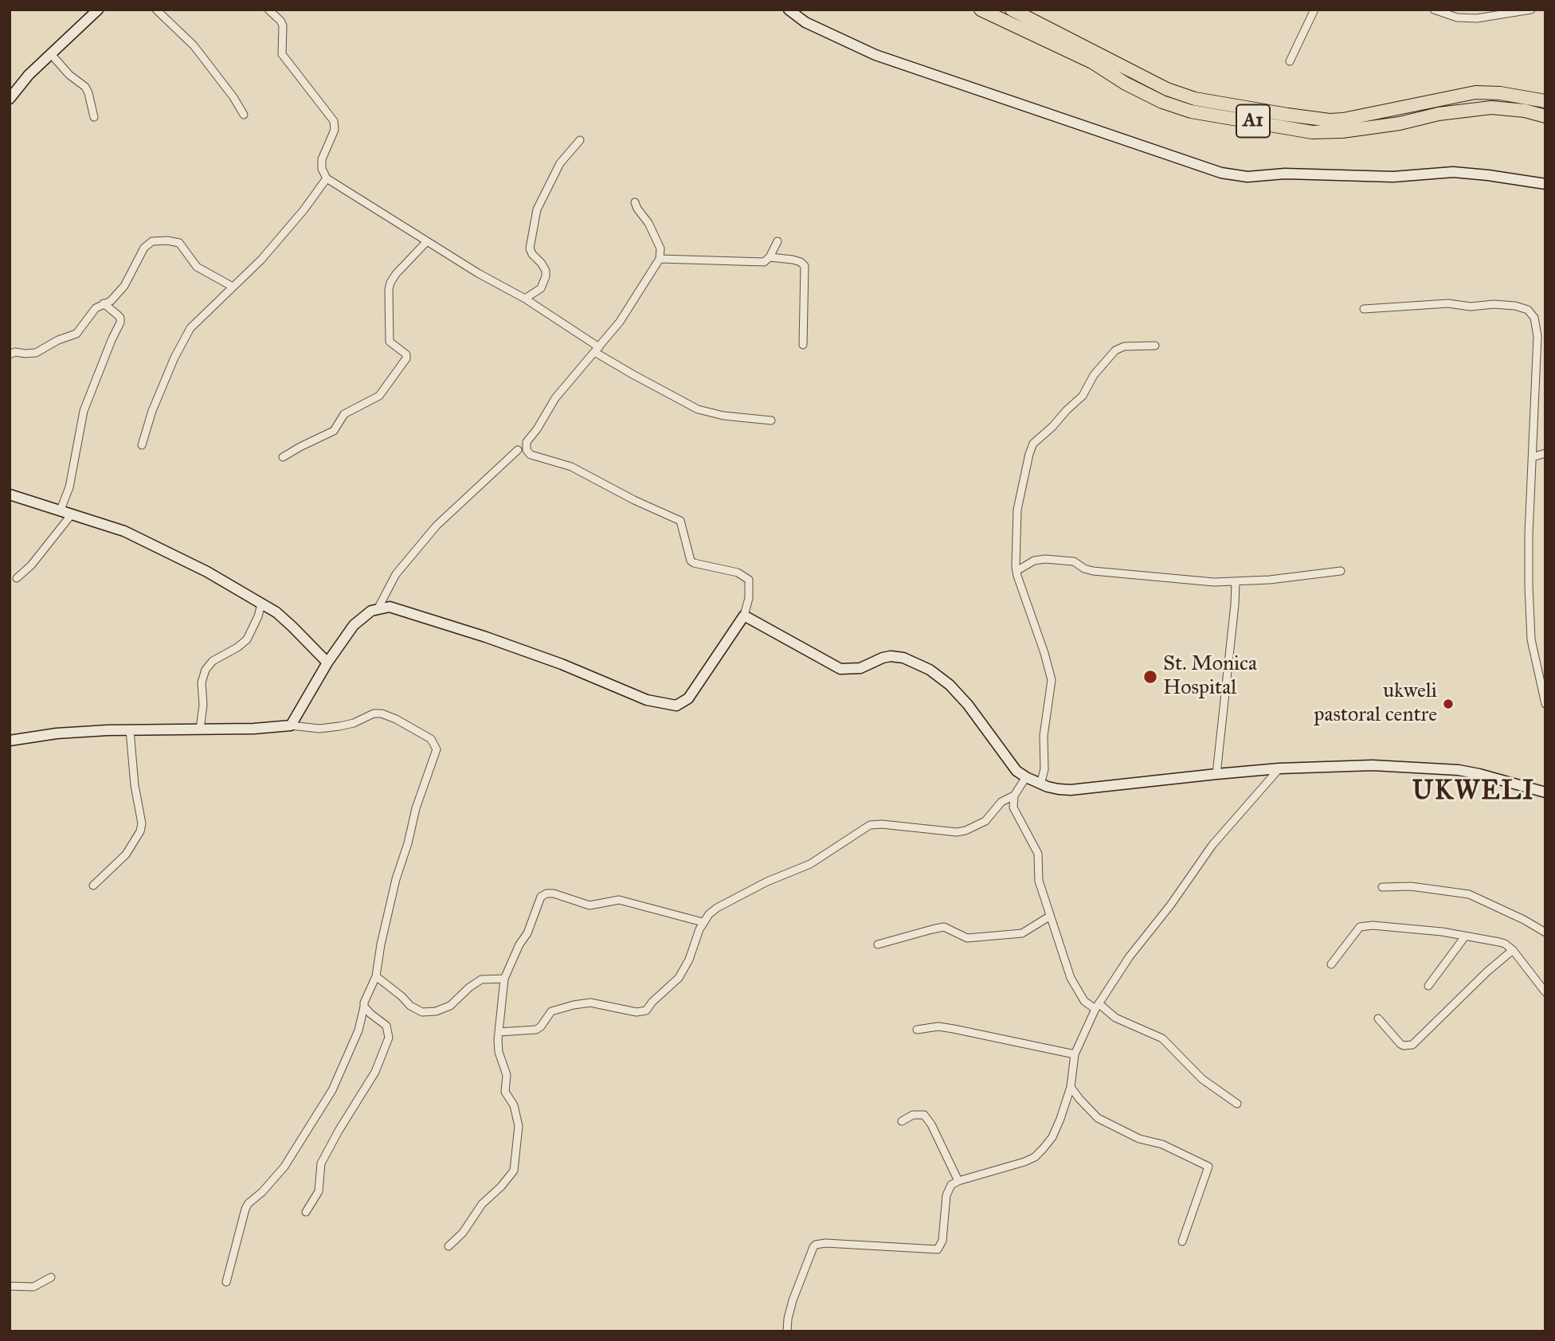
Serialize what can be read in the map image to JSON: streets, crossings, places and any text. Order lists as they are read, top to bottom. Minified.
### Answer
{"streets":{"highway":["A1"]},"districts":["UKWELI"],"places":["St. Monica Hospital","ukweli pastoral centre"]}
